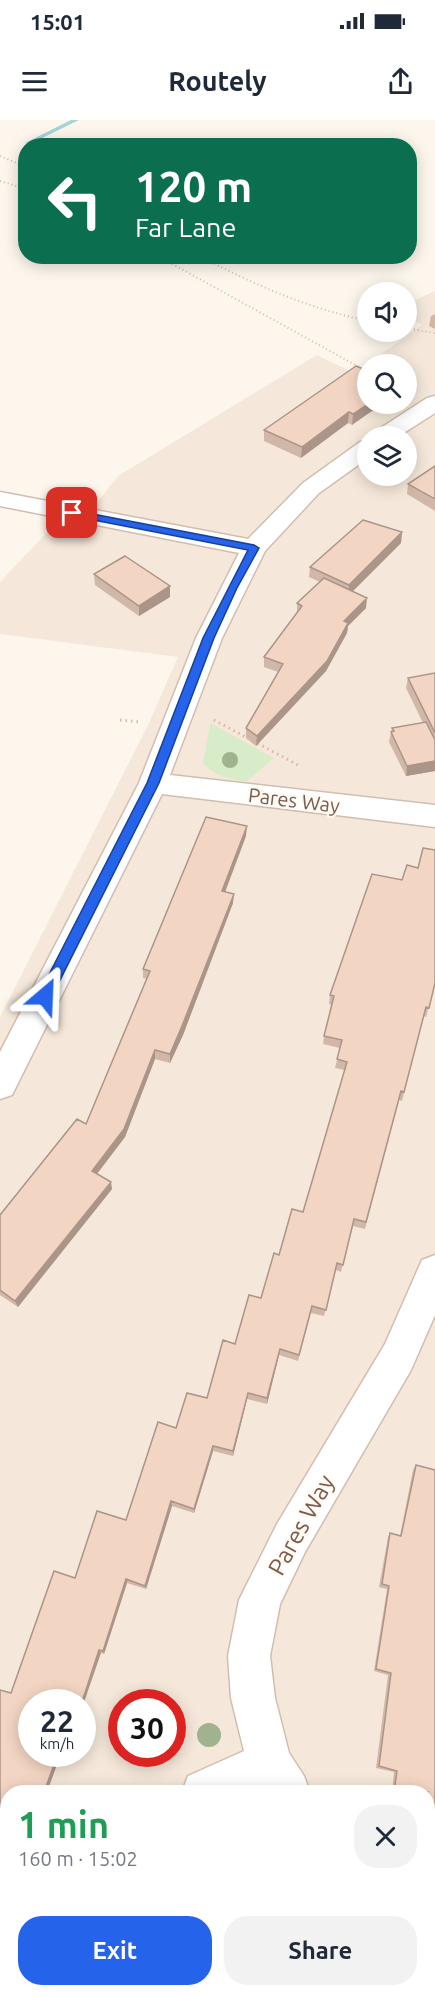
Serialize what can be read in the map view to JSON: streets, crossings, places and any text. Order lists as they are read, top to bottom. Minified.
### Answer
{"streets":{"street":["Pares Way"]},"page":{"status":"15:01","header":"Routely","turn":["120 m","Far Lane"],"speed":"22 km/h","limit":"30","heading":["1 min","160 m · 15:02"],"buttons":["Exit","Share"]}}
